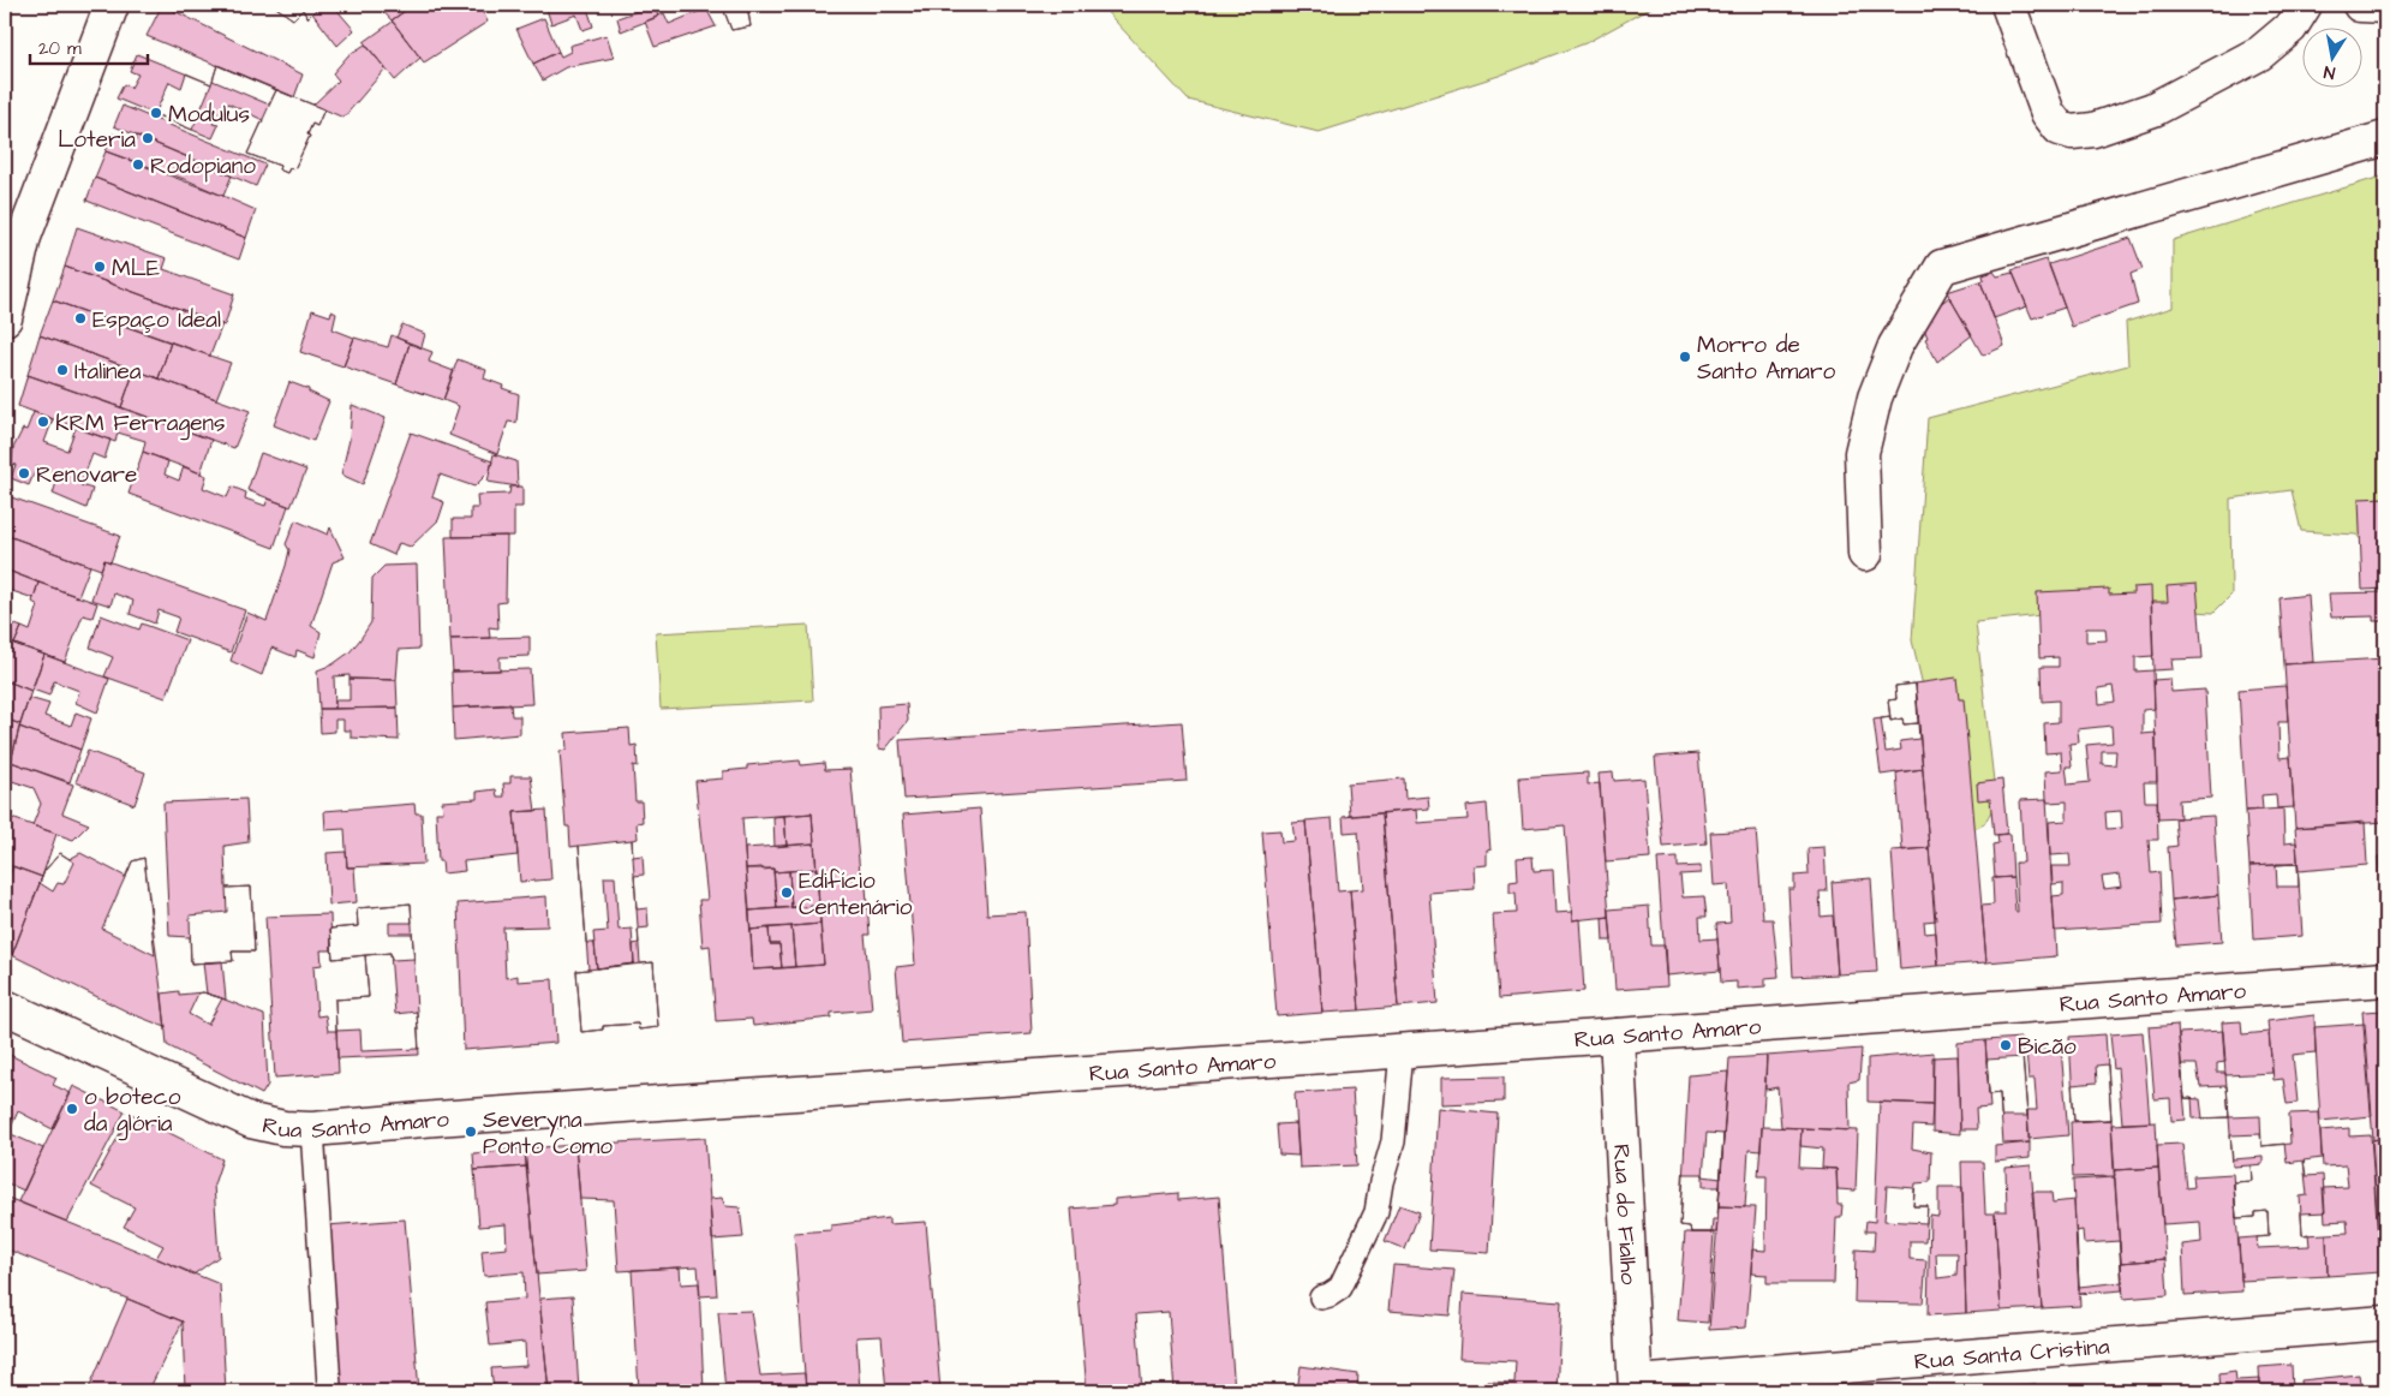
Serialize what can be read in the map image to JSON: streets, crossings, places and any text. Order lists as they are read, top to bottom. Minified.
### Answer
{"streets":{"street":["Rua Santo Amaro","Rua do Fialho","Rua Santa Cristina"]},"crossings":[["Rua Santo Amaro","Rua do Fialho"],["Rua do Fialho","Rua Santa Cristina"]],"places":["Modulus","Loteria","Rodopiano","MLE","Espaço Ideal","Morro de Santo Amaro","Italinea","KRM Ferragens","Renovare","Edifício Centenário","Bicão","o boteco da glória","Severyna Ponto Como"],"scale_bar":"20 m","north":"bottom"}
